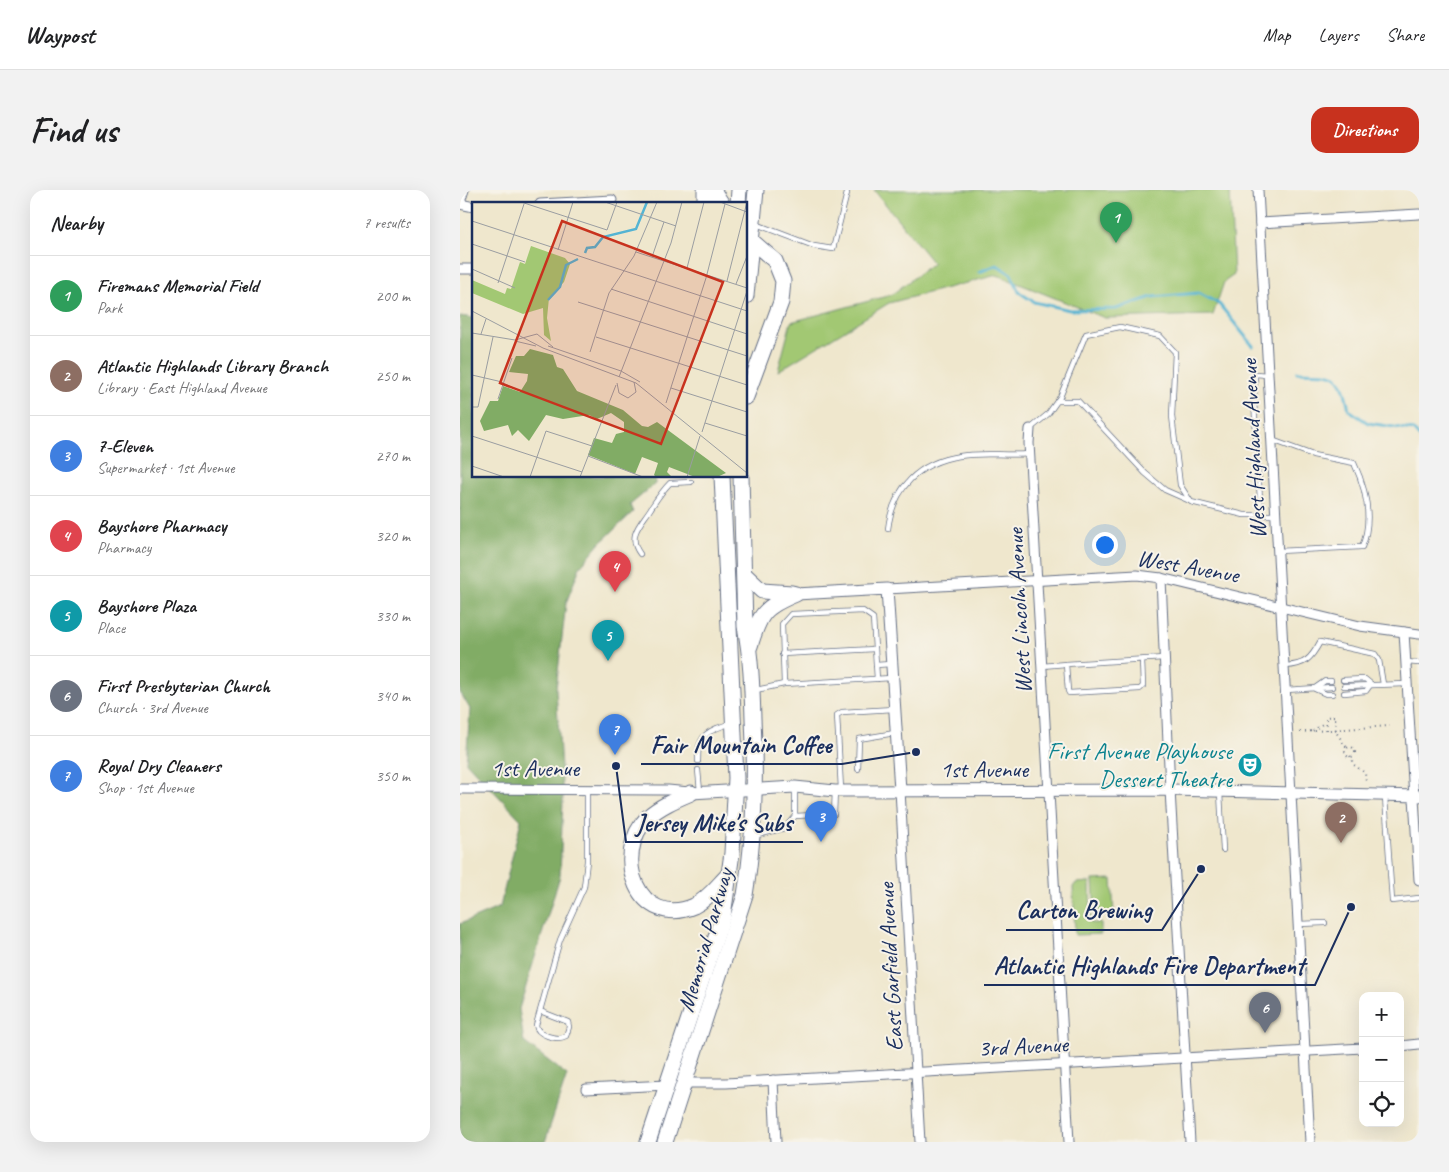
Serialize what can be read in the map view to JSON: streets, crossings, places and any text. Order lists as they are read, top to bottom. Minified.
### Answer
{"streets":{"highway":["Memorial Parkway"],"street":["West Highland Avenue","West Avenue","West Lincoln Avenue","1st Avenue","East Garfield Avenue","3rd Avenue"]},"crossings":[["West Highland Avenue","West Avenue"],["West Highland Avenue","1st Avenue"],["West Highland Avenue","3rd Avenue"],["West Avenue","West Lincoln Avenue"],["West Lincoln Avenue","1st Avenue"],["West Lincoln Avenue","3rd Avenue"],["1st Avenue","Memorial Parkway"],["1st Avenue","East Garfield Avenue"],["Memorial Parkway","3rd Avenue"],["East Garfield Avenue","3rd Avenue"]],"places":{"other":["Fair Mountain Coffee","Jersey Mike's Subs","Carton Brewing","Atlantic Highlands Fire Department"],"theatre":["First Avenue Playhouse Dessert Theatre"]},"page":{"header":"Waypost","nav":["Map","Layers","Share"],"buttons":"Directions","title":"Find us","heading":["Nearby","7 results"],"pins":["1","4","5","7","3","2","6"],"list":[{"mark":"1","name":"Firemans Memorial Field","note":"Park","value":"200 m"},{"mark":"2","name":"Atlantic Highlands Library Branch","note":"Library · East Highland Avenue","value":"250 m"},{"mark":"3","name":"7-Eleven","note":"Supermarket · 1st Avenue","value":"270 m"},{"mark":"4","name":"Bayshore Pharmacy","note":"Pharmacy","value":"320 m"},{"mark":"5","name":"Bayshore Plaza","note":"Place","value":"330 m"},{"mark":"6","name":"First Presbyterian Church","note":"Church · 3rd Avenue","value":"340 m"},{"mark":"7","name":"Royal Dry Cleaners","note":"Shop · 1st Avenue","value":"350 m"}],"map_buttons":["+","−"]}}
